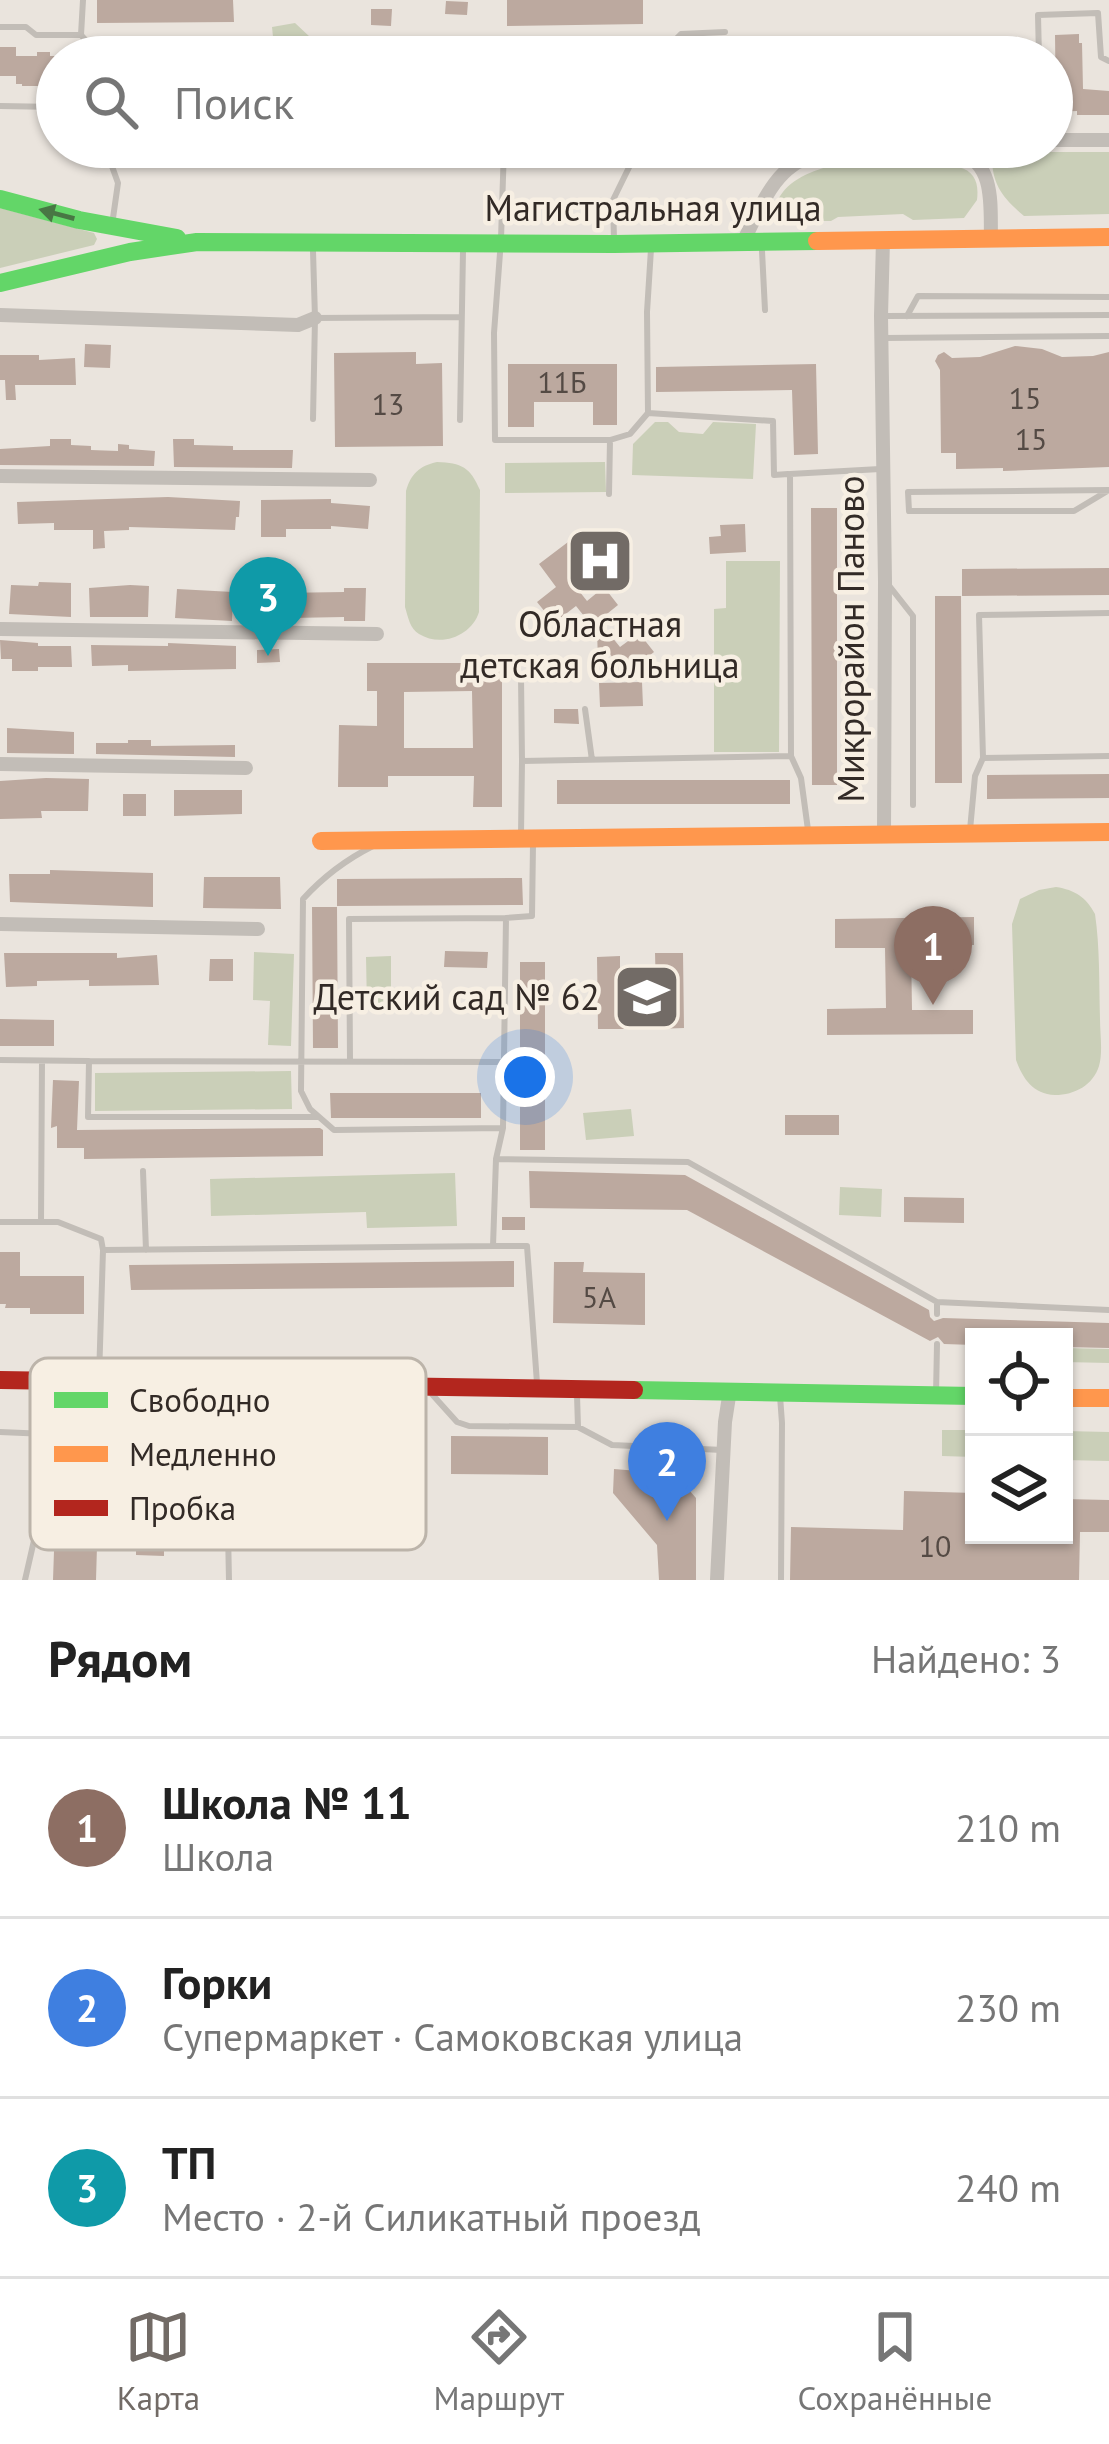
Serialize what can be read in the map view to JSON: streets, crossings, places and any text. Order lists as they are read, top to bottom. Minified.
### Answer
{"streets":{"main road":["Магистральная улица","Микрорайон Паново"]},"crossings":[["Магистральная улица","Микрорайон Паново"]],"places":{"hospital":["Областная детская больница"],"school or university":["Детский сад № 62"]},"house_numbers":["11Б","15","13","15","5А","10"],"legend":["Свободно","Медленно","Пробка"],"page":{"search":"Поиск","pins":["3","1","2"],"heading":["Рядом","Найдено: 3"],"list":[{"mark":"1","name":"Школа № 11","note":"Школа","value":"210 m"},{"mark":"2","name":"Горки","note":"Супермаркет · Самоковская улица","value":"230 m"},{"mark":"3","name":"ТП","note":"Место · 2-й Силикатный проезд","value":"240 m"}],"nav":["Карта","Маршрут","Сохранённые"]}}
